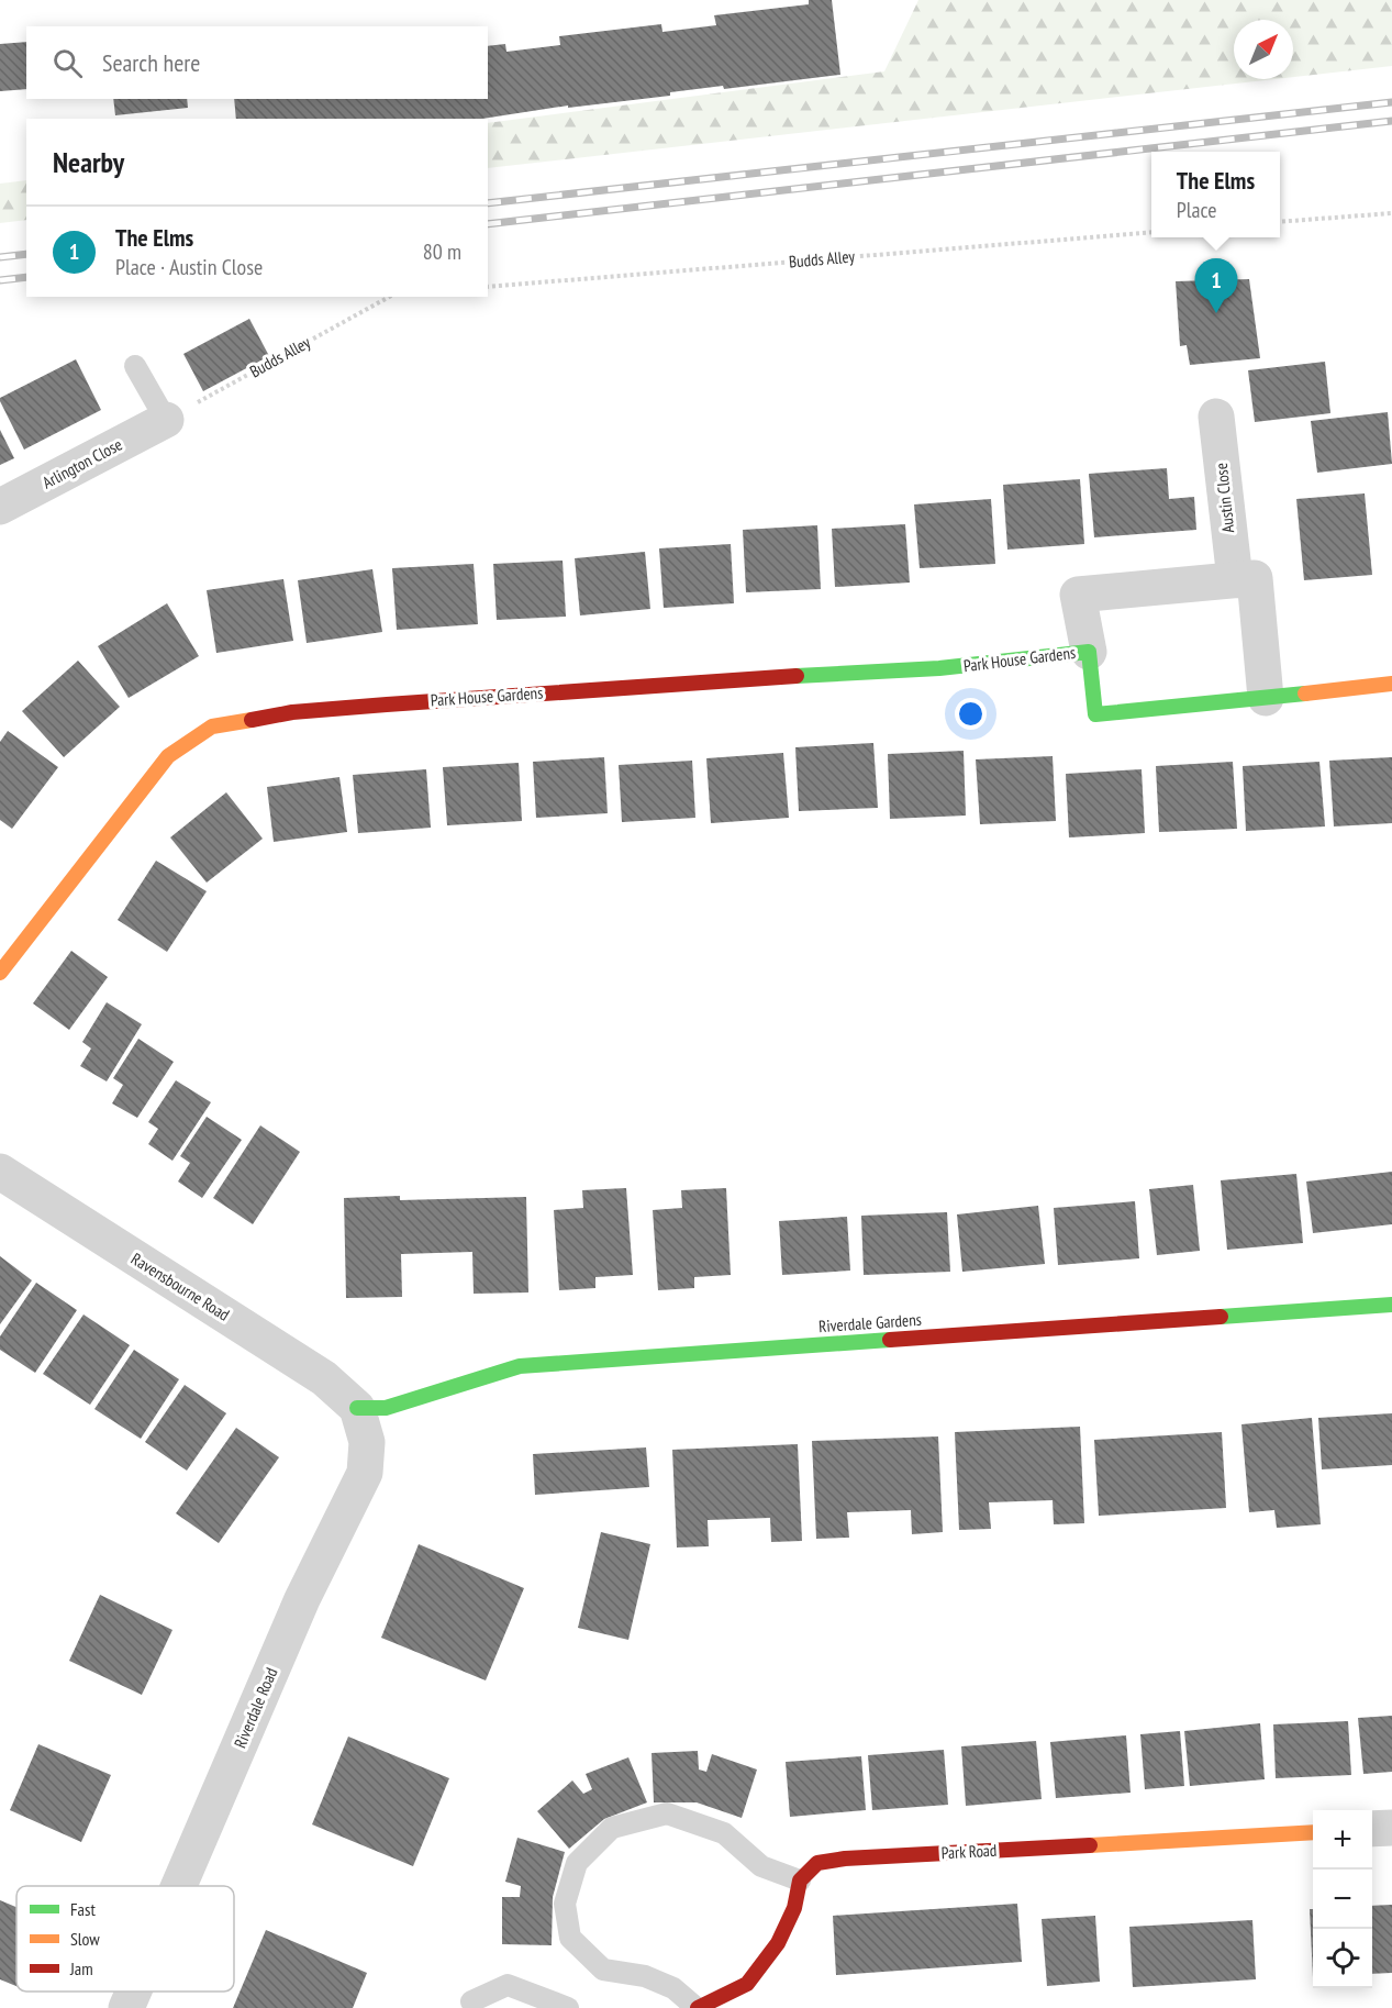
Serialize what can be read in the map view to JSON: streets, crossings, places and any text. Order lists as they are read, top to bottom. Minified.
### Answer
{"streets":{"street":["Arlington Close","Austin Close","Park House Gardens","Ravensbourne Road","Riverdale Gardens","Riverdale Road","Park Road"],"path":["Budds Alley"]},"crossings":[["Budds Alley","Arlington Close"],["Austin Close","Park House Gardens"],["Ravensbourne Road","Riverdale Gardens"],["Ravensbourne Road","Riverdale Road"],["Riverdale Gardens","Riverdale Road"]],"legend":["Fast","Slow","Jam"],"north":"top right","page":{"search":"Search here","heading":"Nearby","popup":["The Elms","Place"],"list":[{"mark":"1","name":"The Elms","note":"Place · Austin Close","value":"80 m"}],"pins":"1","map_buttons":["+","−"]}}
